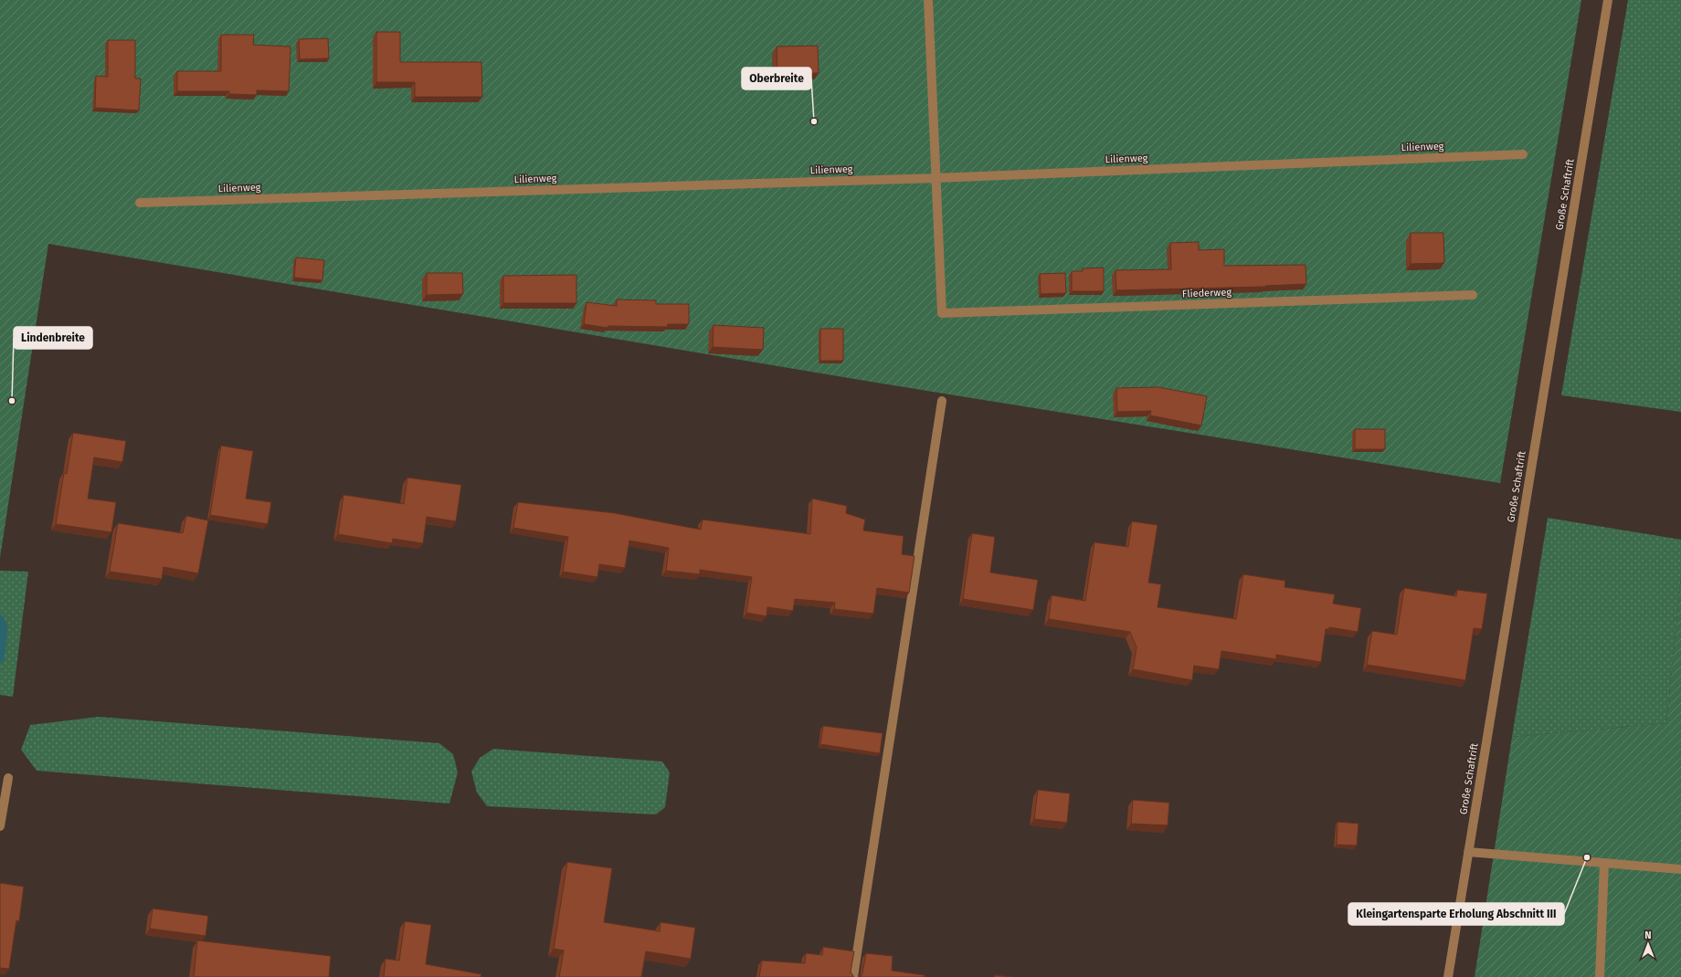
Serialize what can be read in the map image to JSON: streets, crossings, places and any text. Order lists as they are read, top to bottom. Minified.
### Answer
{"streets":{"street":["Lilienweg","Große Schaftrift","Fliederweg"]},"crossings":[["Lilienweg","Fliederweg"]],"places":["Oberbreite","Lindenbreite","Kleingartensparte Erholung Abschnitt III"],"north":"top"}
